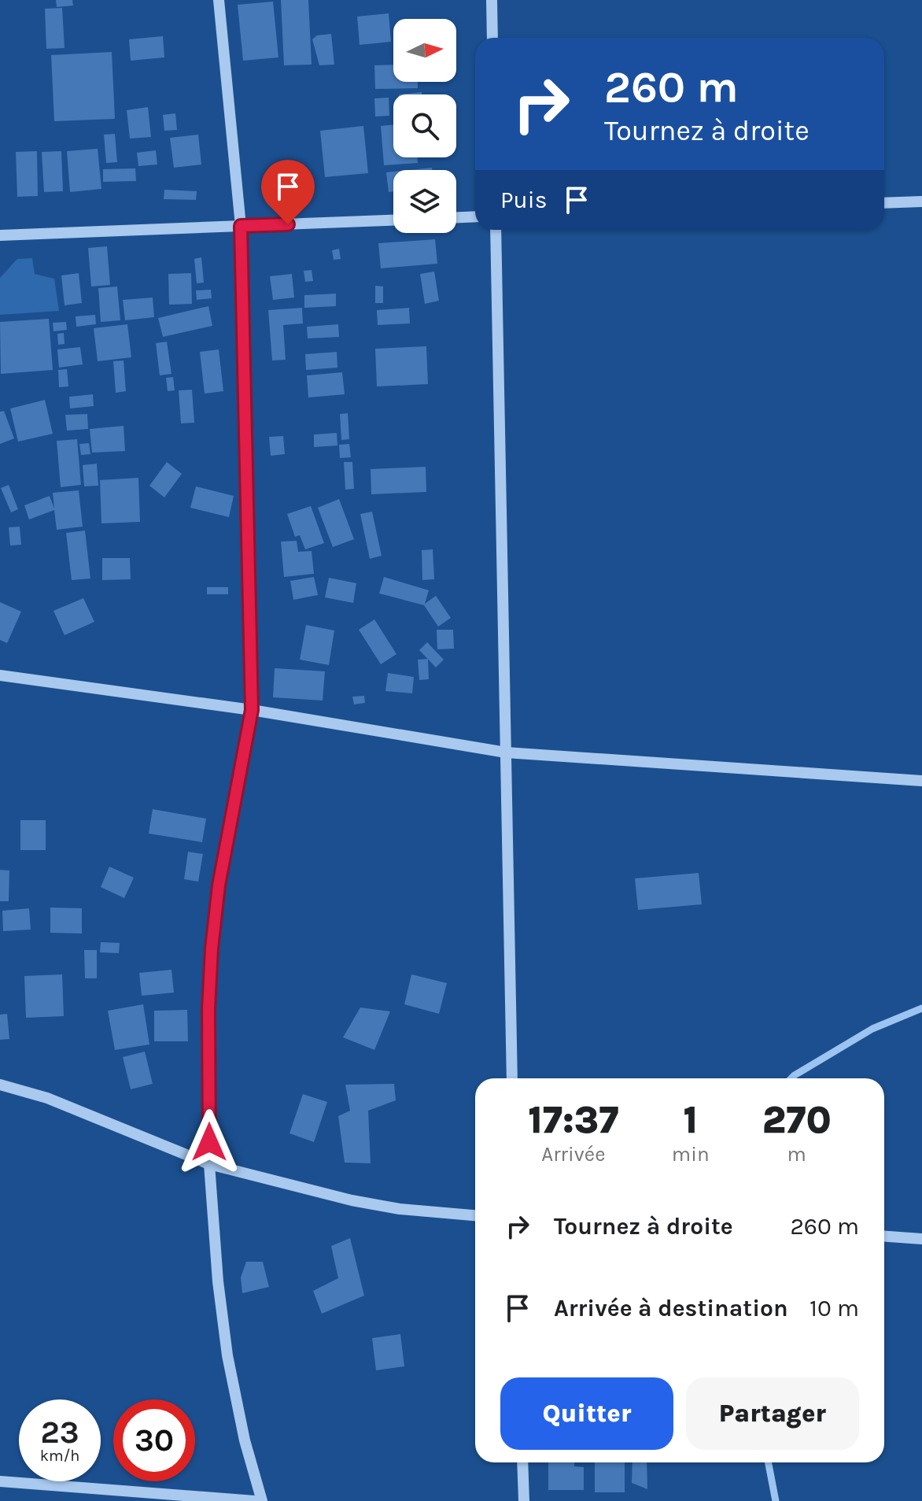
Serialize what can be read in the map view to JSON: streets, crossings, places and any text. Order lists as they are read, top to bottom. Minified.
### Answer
{"north":"right","page":{"turn":["260 m","Tournez à droite"],"then":"Puis","eta":["17:37","Arrivée","1","min","270","m"],"list":[{"name":"Tournez à droite","value":"260 m"},{"name":"Arrivée à destination","value":"10 m"}],"buttons":["Quitter","Partager"],"speed":"23 km/h","limit":"30"}}
